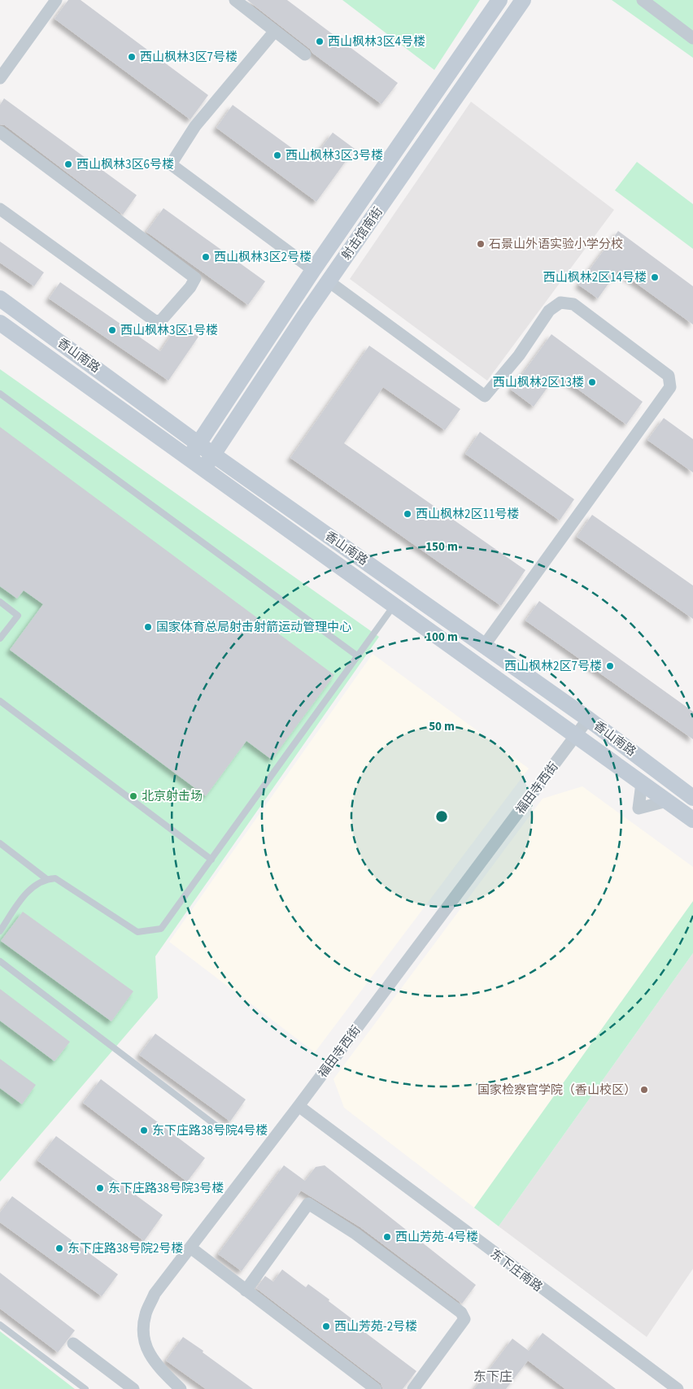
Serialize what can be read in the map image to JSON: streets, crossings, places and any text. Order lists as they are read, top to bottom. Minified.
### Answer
{"streets":{"main road":["射击馆南街","香山南路"],"street":["福田寺西街","东下庄南路"]},"crossings":[["射击馆南街","香山南路"],["香山南路","福田寺西街"],["福田寺西街","东下庄南路"]],"districts":["东下庄"],"places":["西山枫林3区4号楼","西山枫林3区7号楼","西山枫林3区3号楼","西山枫林3区6号楼","石景山外语实验小学分校","西山枫林3区2号楼","西山枫林2区14号楼","西山枫林3区1号楼","西山枫林2区13楼","西山枫林2区11号楼","国家体育总局射击射箭运动管理中心","西山枫林2区7号楼","北京射击场","国家检察官学院（香山校区）","东下庄路38号院4号楼","东下庄路38号院3号楼","西山芳苑-4号楼","东下庄路38号院2号楼","西山芳苑-2号楼"],"rings":["150 m","100 m","50 m"]}
